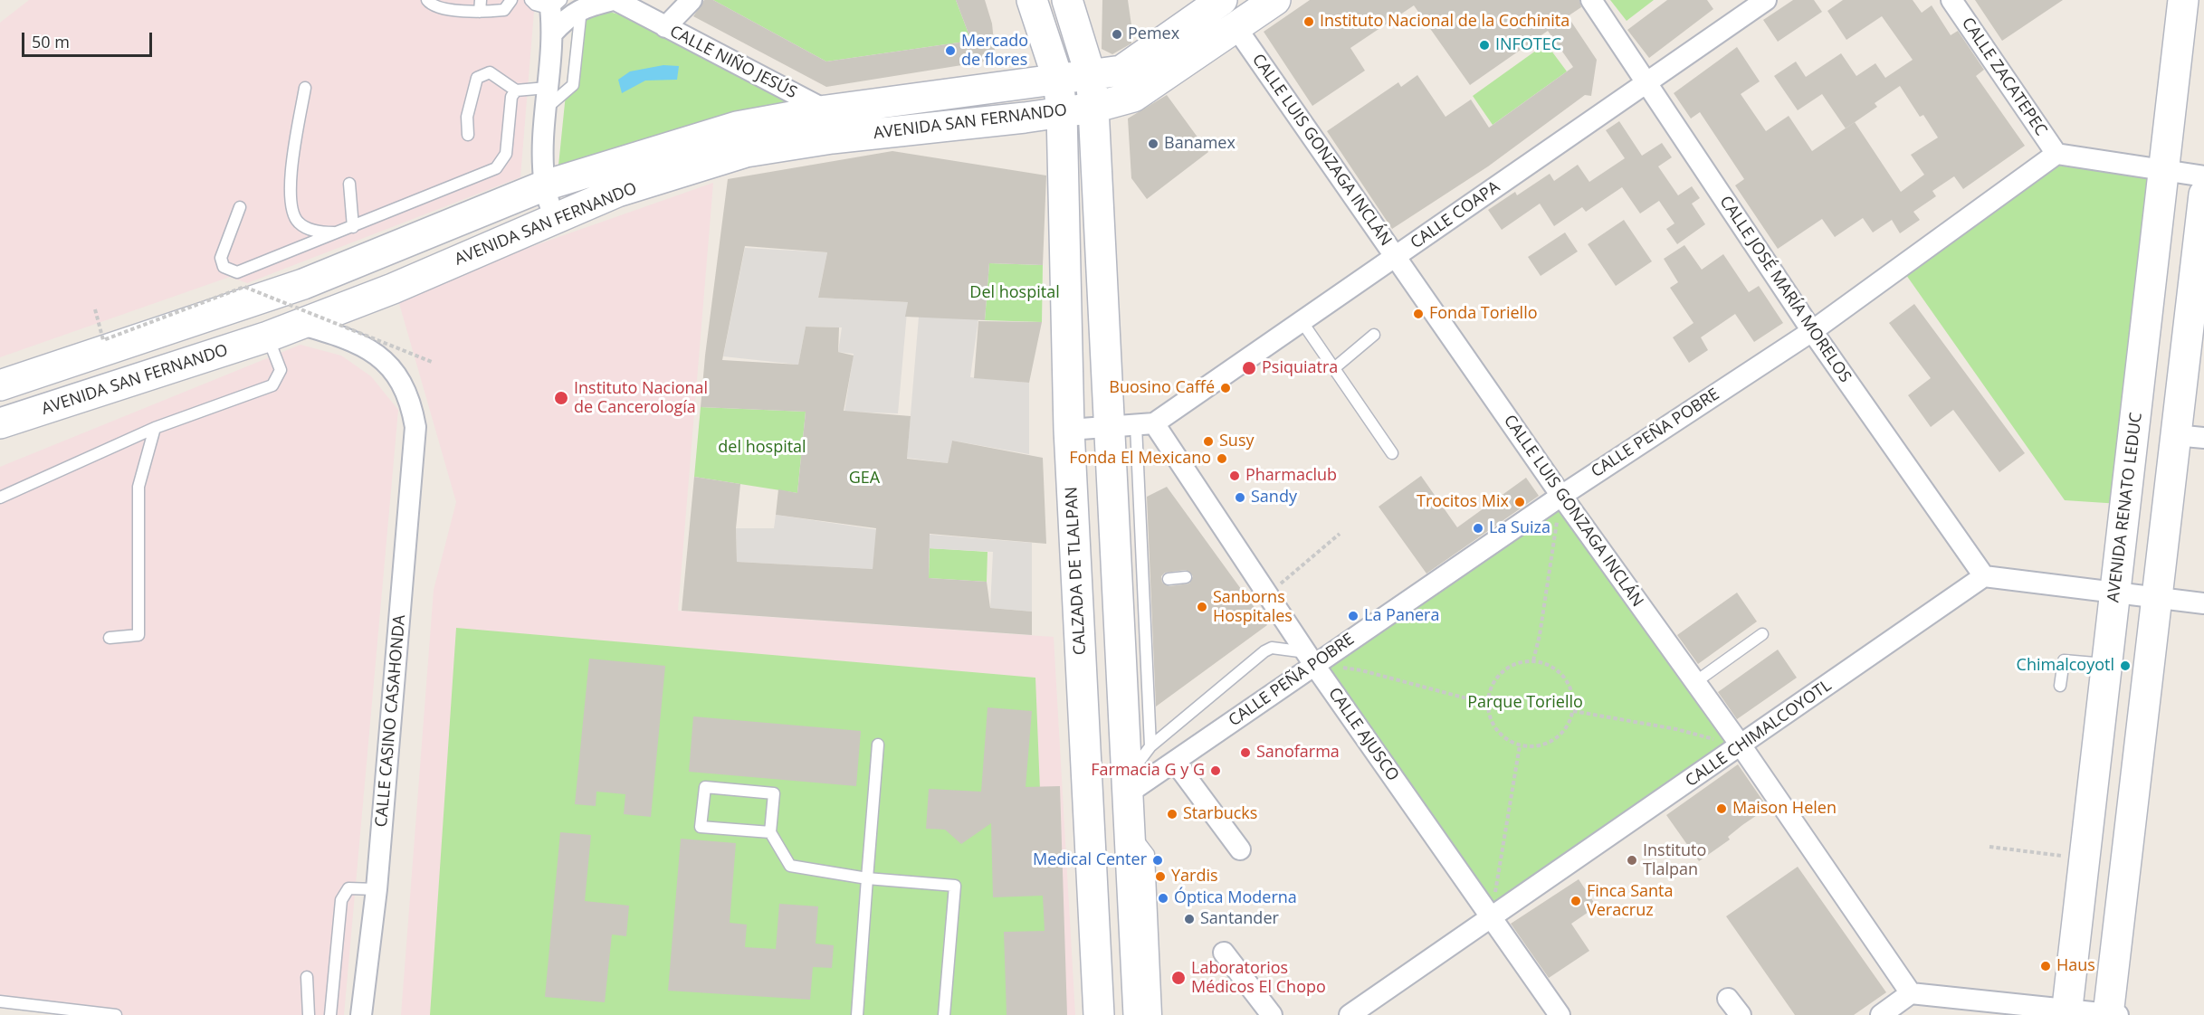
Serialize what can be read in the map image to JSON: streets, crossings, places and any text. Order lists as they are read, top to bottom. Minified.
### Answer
{"streets":{"main road":["AVENIDA SAN FERNANDO","AVENIDA RENATO LEDUC","CALZADA DE TLALPAN"],"street":["CALLE NIÑO JESÚS","CALLE ZACATEPEC","CALLE LUIS GONZAGA INCLÁN","CALLE COAPA","CALLE JOSÉ MARÍA MORELOS","CALLE PEÑA POBRE","CALLE CASINO CASAHONDA","CALLE CHIMALCOYOTL","CALLE AJUSCO"]},"crossings":[["CALLE NIÑO JESÚS","AVENIDA SAN FERNANDO"],["CALLE ZACATEPEC","CALLE PEÑA POBRE"],["AVENIDA SAN FERNANDO","CALLE LUIS GONZAGA INCLÁN"],["AVENIDA SAN FERNANDO","CALZADA DE TLALPAN"],["AVENIDA SAN FERNANDO","CALLE CASINO CASAHONDA"],["CALLE LUIS GONZAGA INCLÁN","CALLE COAPA"],["CALLE LUIS GONZAGA INCLÁN","CALLE PEÑA POBRE"],["CALLE LUIS GONZAGA INCLÁN","CALLE CHIMALCOYOTL"],["CALLE COAPA","CALLE JOSÉ MARÍA MORELOS"],["CALLE COAPA","CALLE AJUSCO"],["CALLE JOSÉ MARÍA MORELOS","CALLE PEÑA POBRE"],["CALLE JOSÉ MARÍA MORELOS","CALLE CHIMALCOYOTL"],["CALLE PEÑA POBRE","CALLE AJUSCO"],["CALLE CHIMALCOYOTL","CALLE AJUSCO"]],"parks":["Del hospital","del hospital","GEA","Parque Toriello"],"places":["Instituto Nacional de la Cochinita","Pemex","INFOTEC","Mercado de flores","Banamex","Fonda Toriello","Psiquiatra","Buosino Caffé","Instituto Nacional de Cancerología","Susy","Fonda El Mexicano","Pharmaclub","Sandy","Trocitos Mix","La Suiza","Sanborns Hospitales","La Panera","Chimalcoyotl","Sanofarma","Farmacia G y G","Maison Helen","Starbucks","Medical Center","Instituto Tlalpan","Yardis","Óptica Moderna","Finca Santa Veracruz","Santander","Haus","Laboratorios Médicos El Chopo"],"scale_bar":"50 m"}
